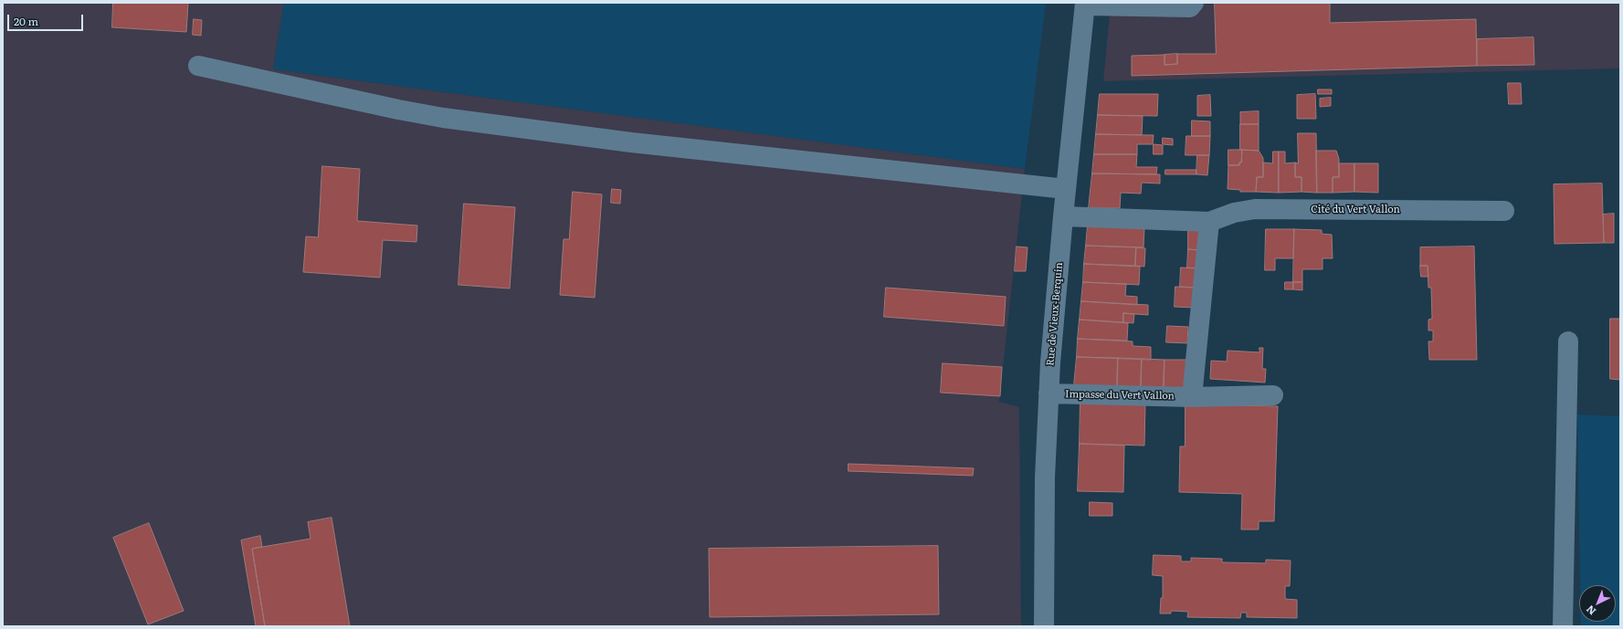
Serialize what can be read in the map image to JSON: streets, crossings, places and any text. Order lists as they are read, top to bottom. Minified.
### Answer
{"streets":{"street":["Cité du Vert Vallon","Rue de Vieux-Berquin","Impasse du Vert Vallon"]},"crossings":[["Cité du Vert Vallon","Rue de Vieux-Berquin"],["Rue de Vieux-Berquin","Impasse du Vert Vallon"]],"scale_bar":"20 m","north":"bottom left"}
